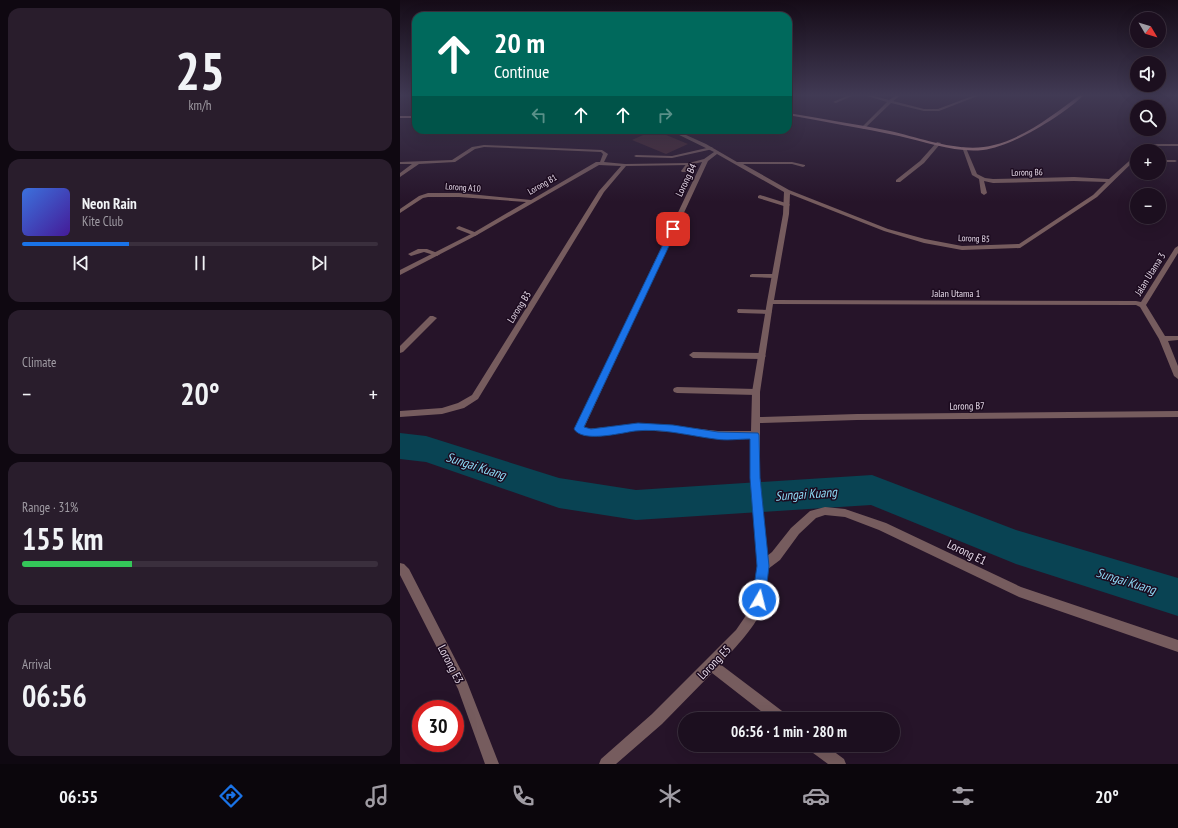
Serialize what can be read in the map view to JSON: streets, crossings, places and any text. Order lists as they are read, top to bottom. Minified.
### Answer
{"streets":{"street":["Lorong B6","Lorong B4","Lorong B1","Lorong A10","Lorong B5","Jalan Utama 3","Jalan Utama 1","Lorong B3","Lorong B7","Lorong E1","Lorong E5","Lorong E3"]},"crossings":[["Lorong B6","Lorong B5"],["Lorong B4","Lorong B1"],["Lorong B4","Lorong E5"],["Lorong B1","Lorong A10"],["Lorong B1","Lorong B3"],["Jalan Utama 3","Jalan Utama 1"],["Lorong E1","Lorong E5"]],"water":["Sungai Kuang"],"north":"bottom right","page":{"tile":[["25","km/h"],"Climate",["Range · 31%","155 km"],["Arrival","06:56"]],"map_buttons":["+","−"],"turn":["20 m","Continue"],"song":["Neon Rain","Kite Club"],"heat":["−","20°","+"],"limit":"30","trip":"06:56 · 1 min · 280 m","tabs":["06:55","20°"]}}
